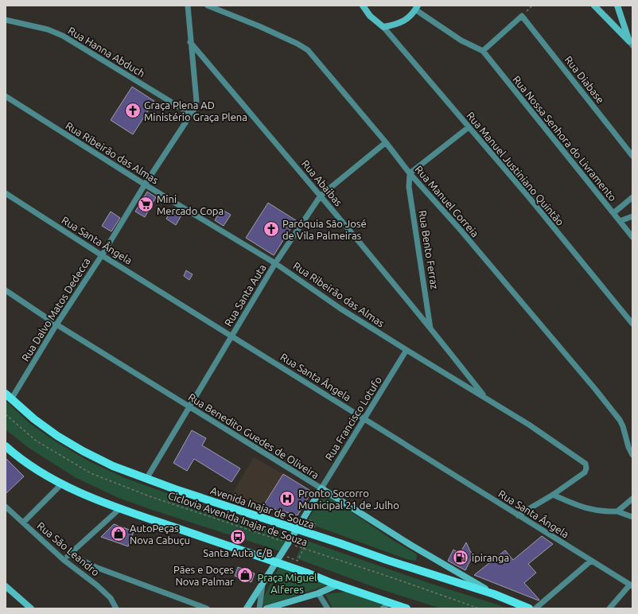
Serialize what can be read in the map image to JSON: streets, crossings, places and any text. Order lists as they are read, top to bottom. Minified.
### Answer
{"streets":{"main road":["Avenida Inajar de Souza"],"street":["Rua Hanna Abduch","Rua Diabase","Rua Nossa Senhora do Livramento","Rua Ribeirão das Almas","Rua Manuel Justiniano Quintão","Rua Abaibas","Rua Manuel Correia","Rua Santa Ângela","Rua Bento Ferraz","Rua Santa Auta","Rua Dalvo Matos Dedecca","Rua Francisco Lotufo","Rua Benedito Guedes de Oliveira","Rua São Leandro"],"path":["Ciclovia Avenida Inajar de Souza"]},"crossings":[["Rua Hanna Abduch","Rua Dalvo Matos Dedecca"],["Rua Ribeirão das Almas","Rua Abaibas"],["Rua Ribeirão das Almas","Rua Santa Ângela"],["Rua Ribeirão das Almas","Rua Santa Auta"],["Rua Ribeirão das Almas","Rua Dalvo Matos Dedecca"],["Rua Ribeirão das Almas","Rua Francisco Lotufo"],["Rua Abaibas","Rua Bento Ferraz"],["Rua Abaibas","Rua Santa Auta"],["Rua Abaibas","Rua Dalvo Matos Dedecca"],["Rua Manuel Correia","Rua Bento Ferraz"],["Rua Manuel Correia","Rua Santa Auta"],["Rua Santa Ângela","Rua Santa Auta"],["Rua Santa Ângela","Rua Dalvo Matos Dedecca"],["Rua Santa Ângela","Rua Francisco Lotufo"],["Rua Santa Auta","Rua Benedito Guedes de Oliveira"],["Rua Santa Auta","Avenida Inajar de Souza"],["Rua Dalvo Matos Dedecca","Rua Benedito Guedes de Oliveira"],["Rua Dalvo Matos Dedecca","Avenida Inajar de Souza"],["Rua Francisco Lotufo","Rua Benedito Guedes de Oliveira"],["Rua Francisco Lotufo","Avenida Inajar de Souza"],["Rua Francisco Lotufo","Ciclovia Avenida Inajar de Souza"],["Rua Benedito Guedes de Oliveira","Avenida Inajar de Souza"]],"parks":["Praça Miguel Alferes"],"places":{"church":["Graça Plena AD Ministério Graça Plena","Paróquia São José de Vila Palmeiras"],"supermarket":["Mini Mercado Copa"],"hospital":["Pronto Socorro Municipal 21 de Julho"],"shop":["AutoPeças Nova Cabuçu","Pães e Doçes Nova Palmar"],"bus stop":["Santa Auta C/B"],"fuel station":["ipiranga"]}}
